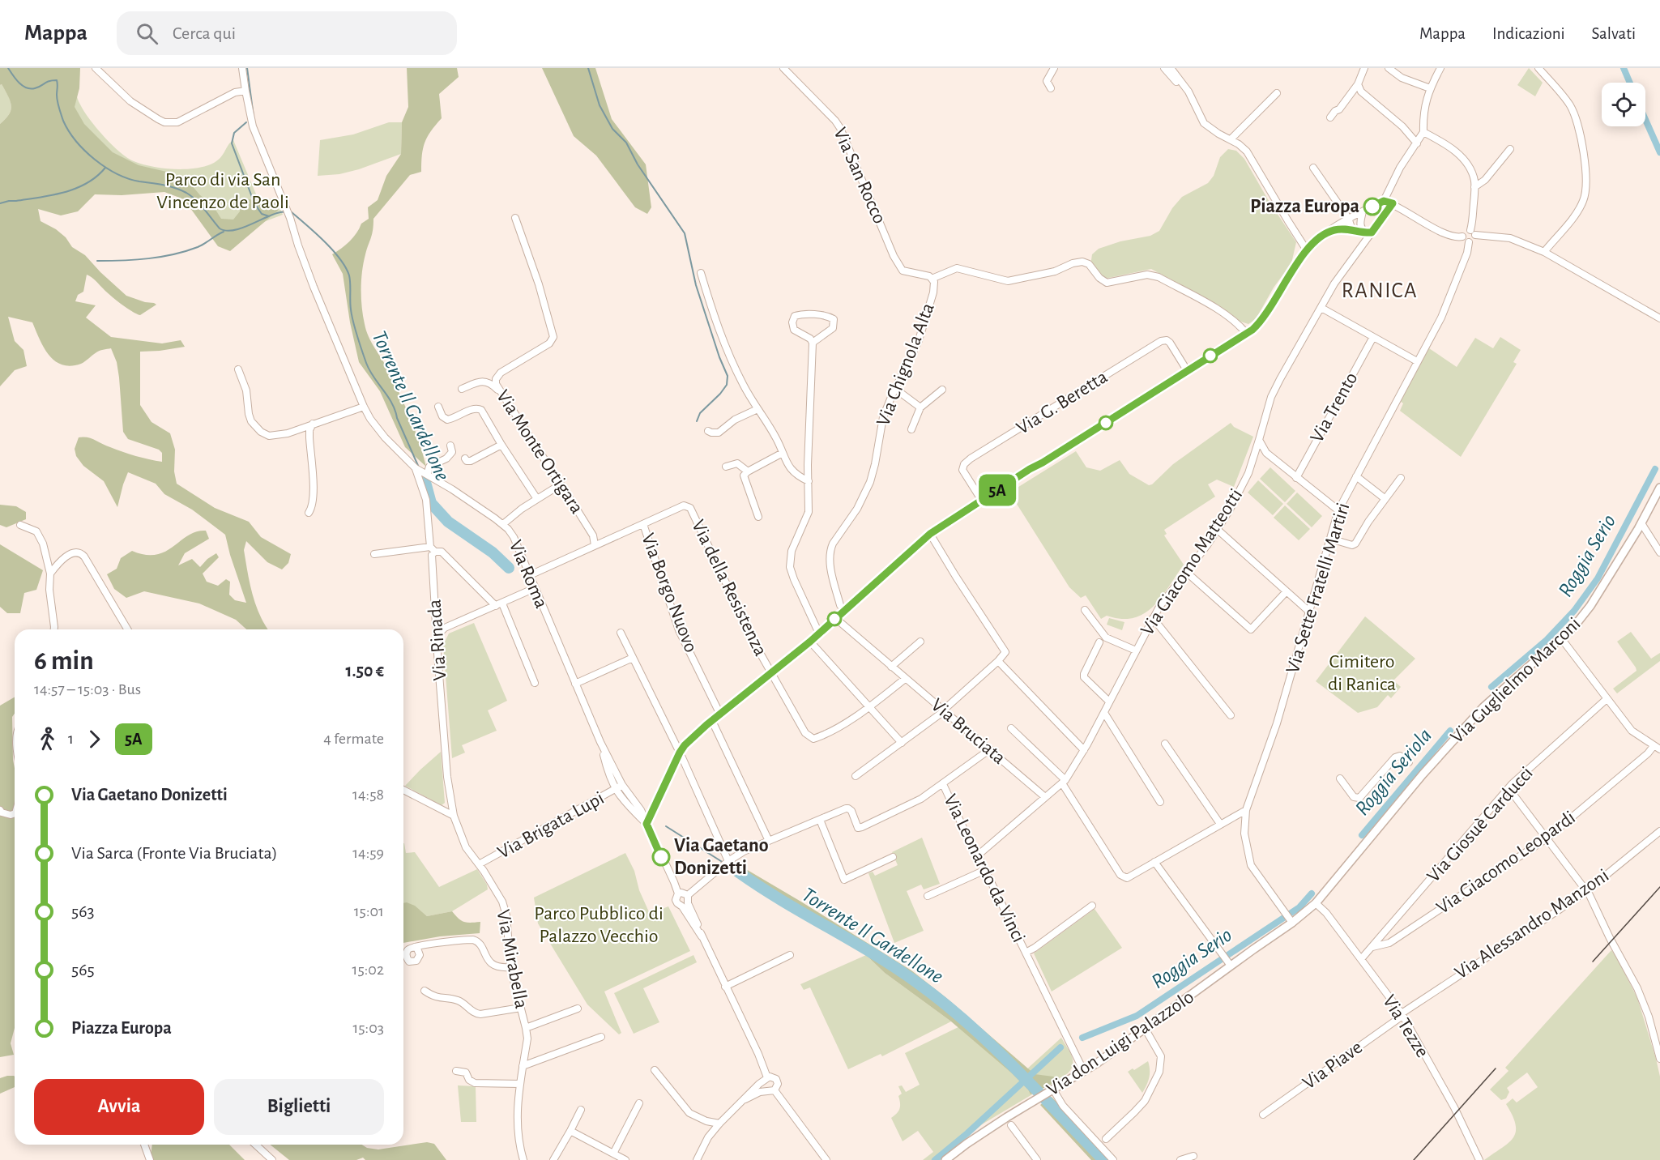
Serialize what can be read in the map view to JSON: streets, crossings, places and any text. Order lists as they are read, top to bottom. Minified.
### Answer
{"streets":{"street":["Via San Rocco","Via Chignola Alta","Via G. Beretta","Via Trento","Via Monte Ortigara","Via Giacomo Matteotti","Via Roma","Via della Resistenza","Via Sette Fratelli Martiri","Via Borgo Nuovo","Via Rinada","Via Guglielmo Marconi","Via Bruciata","Via Giosuè Carducci","Via Brigata Lupi","Via Giacomo Leopardi","Via Leonardo da Vinci","Via Alessandro Manzoni","Via Mirabella","Via Tezze","Via don Luigi Palazzolo","Via Piave"]},"crossings":[["Via San Rocco","Via Chignola Alta"],["Via Giacomo Matteotti","Via Bruciata"],["Via Giacomo Matteotti","Via Leonardo da Vinci"],["Via Roma","Via Rinada"],["Via Roma","Via Brigata Lupi"],["Via della Resistenza","Via Borgo Nuovo"],["Via Sette Fratelli Martiri","Via Guglielmo Marconi"],["Via Sette Fratelli Martiri","Via don Luigi Palazzolo"],["Via Rinada","Via Mirabella"],["Via Guglielmo Marconi","Via Tezze"],["Via Guglielmo Marconi","Via don Luigi Palazzolo"],["Via Giosuè Carducci","Via Giacomo Leopardi"],["Via Giosuè Carducci","Via Tezze"],["Via Brigata Lupi","Via Mirabella"],["Via Leonardo da Vinci","Via don Luigi Palazzolo"],["Via Alessandro Manzoni","Via Tezze"],["Via Alessandro Manzoni","Via Piave"],["Via Tezze","Via Piave"]],"districts":["RANICA"],"water":["Torrente Il Gardellone","Roggia Serio","Roggia Seriola"],"parks":["Parco di via San Vincenzo de Paoli","Cimitero di Ranica","Parco Pubblico di Palazzo Vecchio"],"places":["Piazza Europa","Via Gaetano Donizetti"],"lines":["bus line 5A"],"page":{"header":"Mappa","search":"Cerca qui","nav":["Mappa","Indicazioni","Salvati"],"on_map":"5A","heading":["6 min","14:57 – 15:03 · Bus","1.50 €"],"legs":["1","5A","4 fermate"],"list":[{"name":"Via Gaetano Donizetti","value":"14:58"},{"name":"Via Sarca (Fronte Via Bruciata)","value":"14:59"},{"name":"563","value":"15:01"},{"name":"565","value":"15:02"},{"name":"Piazza Europa","value":"15:03"}],"buttons":["Avvia","Biglietti"]}}
